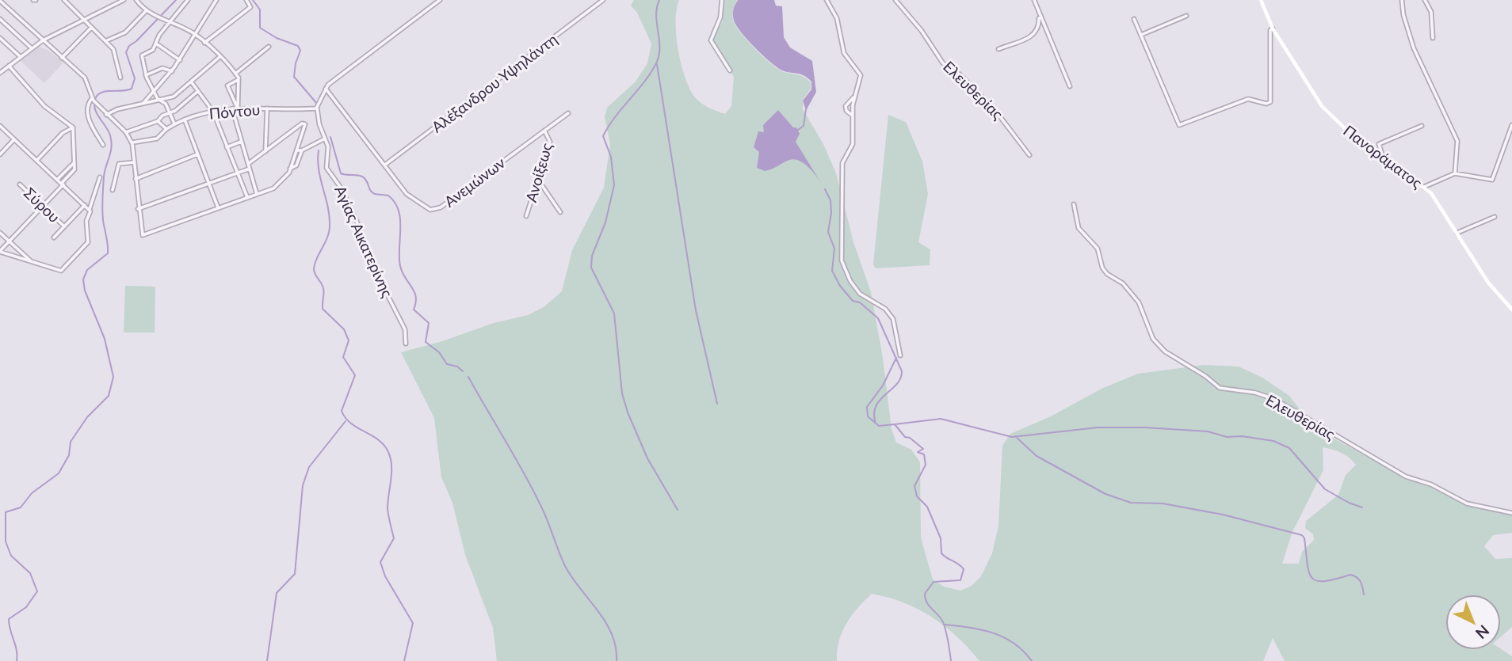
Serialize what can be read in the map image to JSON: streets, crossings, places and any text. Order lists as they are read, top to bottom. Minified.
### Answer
{"streets":{"main road":["Πανοράματος"],"street":["Αλέξανδρου Υψηλάντη","Ελευθερίας","Πόντου","Ανοίξεως","Ανεμώνων","Σύρου","Αγίας Αικατερίνης"]},"crossings":[["Αλέξανδρου Υψηλάντη","Ανεμώνων"],["Πόντου","Αγίας Αικατερίνης"],["Ανοίξεως","Ανεμώνων"]],"north":"bottom right"}
